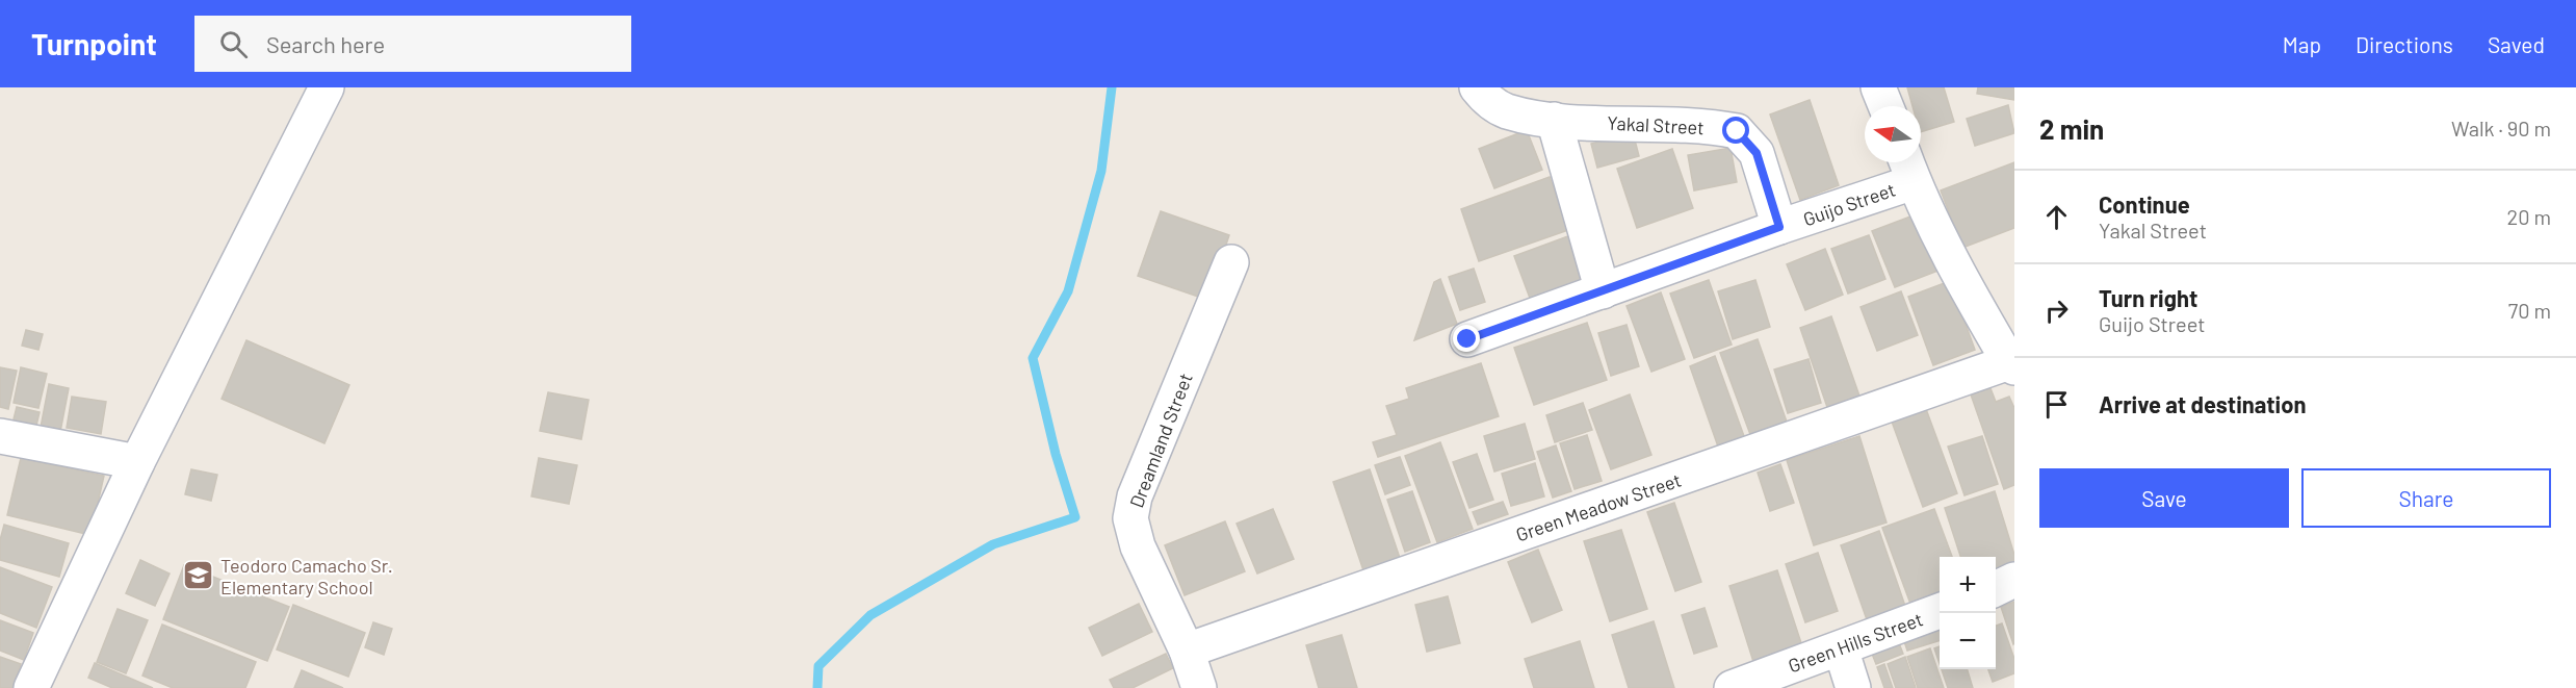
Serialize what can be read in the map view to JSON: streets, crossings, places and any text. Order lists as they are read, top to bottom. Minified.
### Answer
{"streets":{"street":["Yakal Street","Guijo Street","Dreamland Street","Green Meadow Street","Green Hills Street"]},"crossings":[["Yakal Street","Guijo Street"],["Dreamland Street","Green Meadow Street"]],"places":{"school or university":["Teodoro Camacho Sr. Elementary School"]},"north":"left","page":{"header":"Turnpoint","search":"Search here","nav":["Map","Directions","Saved"],"heading":["2 min","Walk · 90 m"],"list":[["Continue","Yakal Street","20 m"],["Turn right","Guijo Street","70 m"],"Arrive at destination"],"buttons":["Save","Share"],"map_buttons":["+","−"]}}
